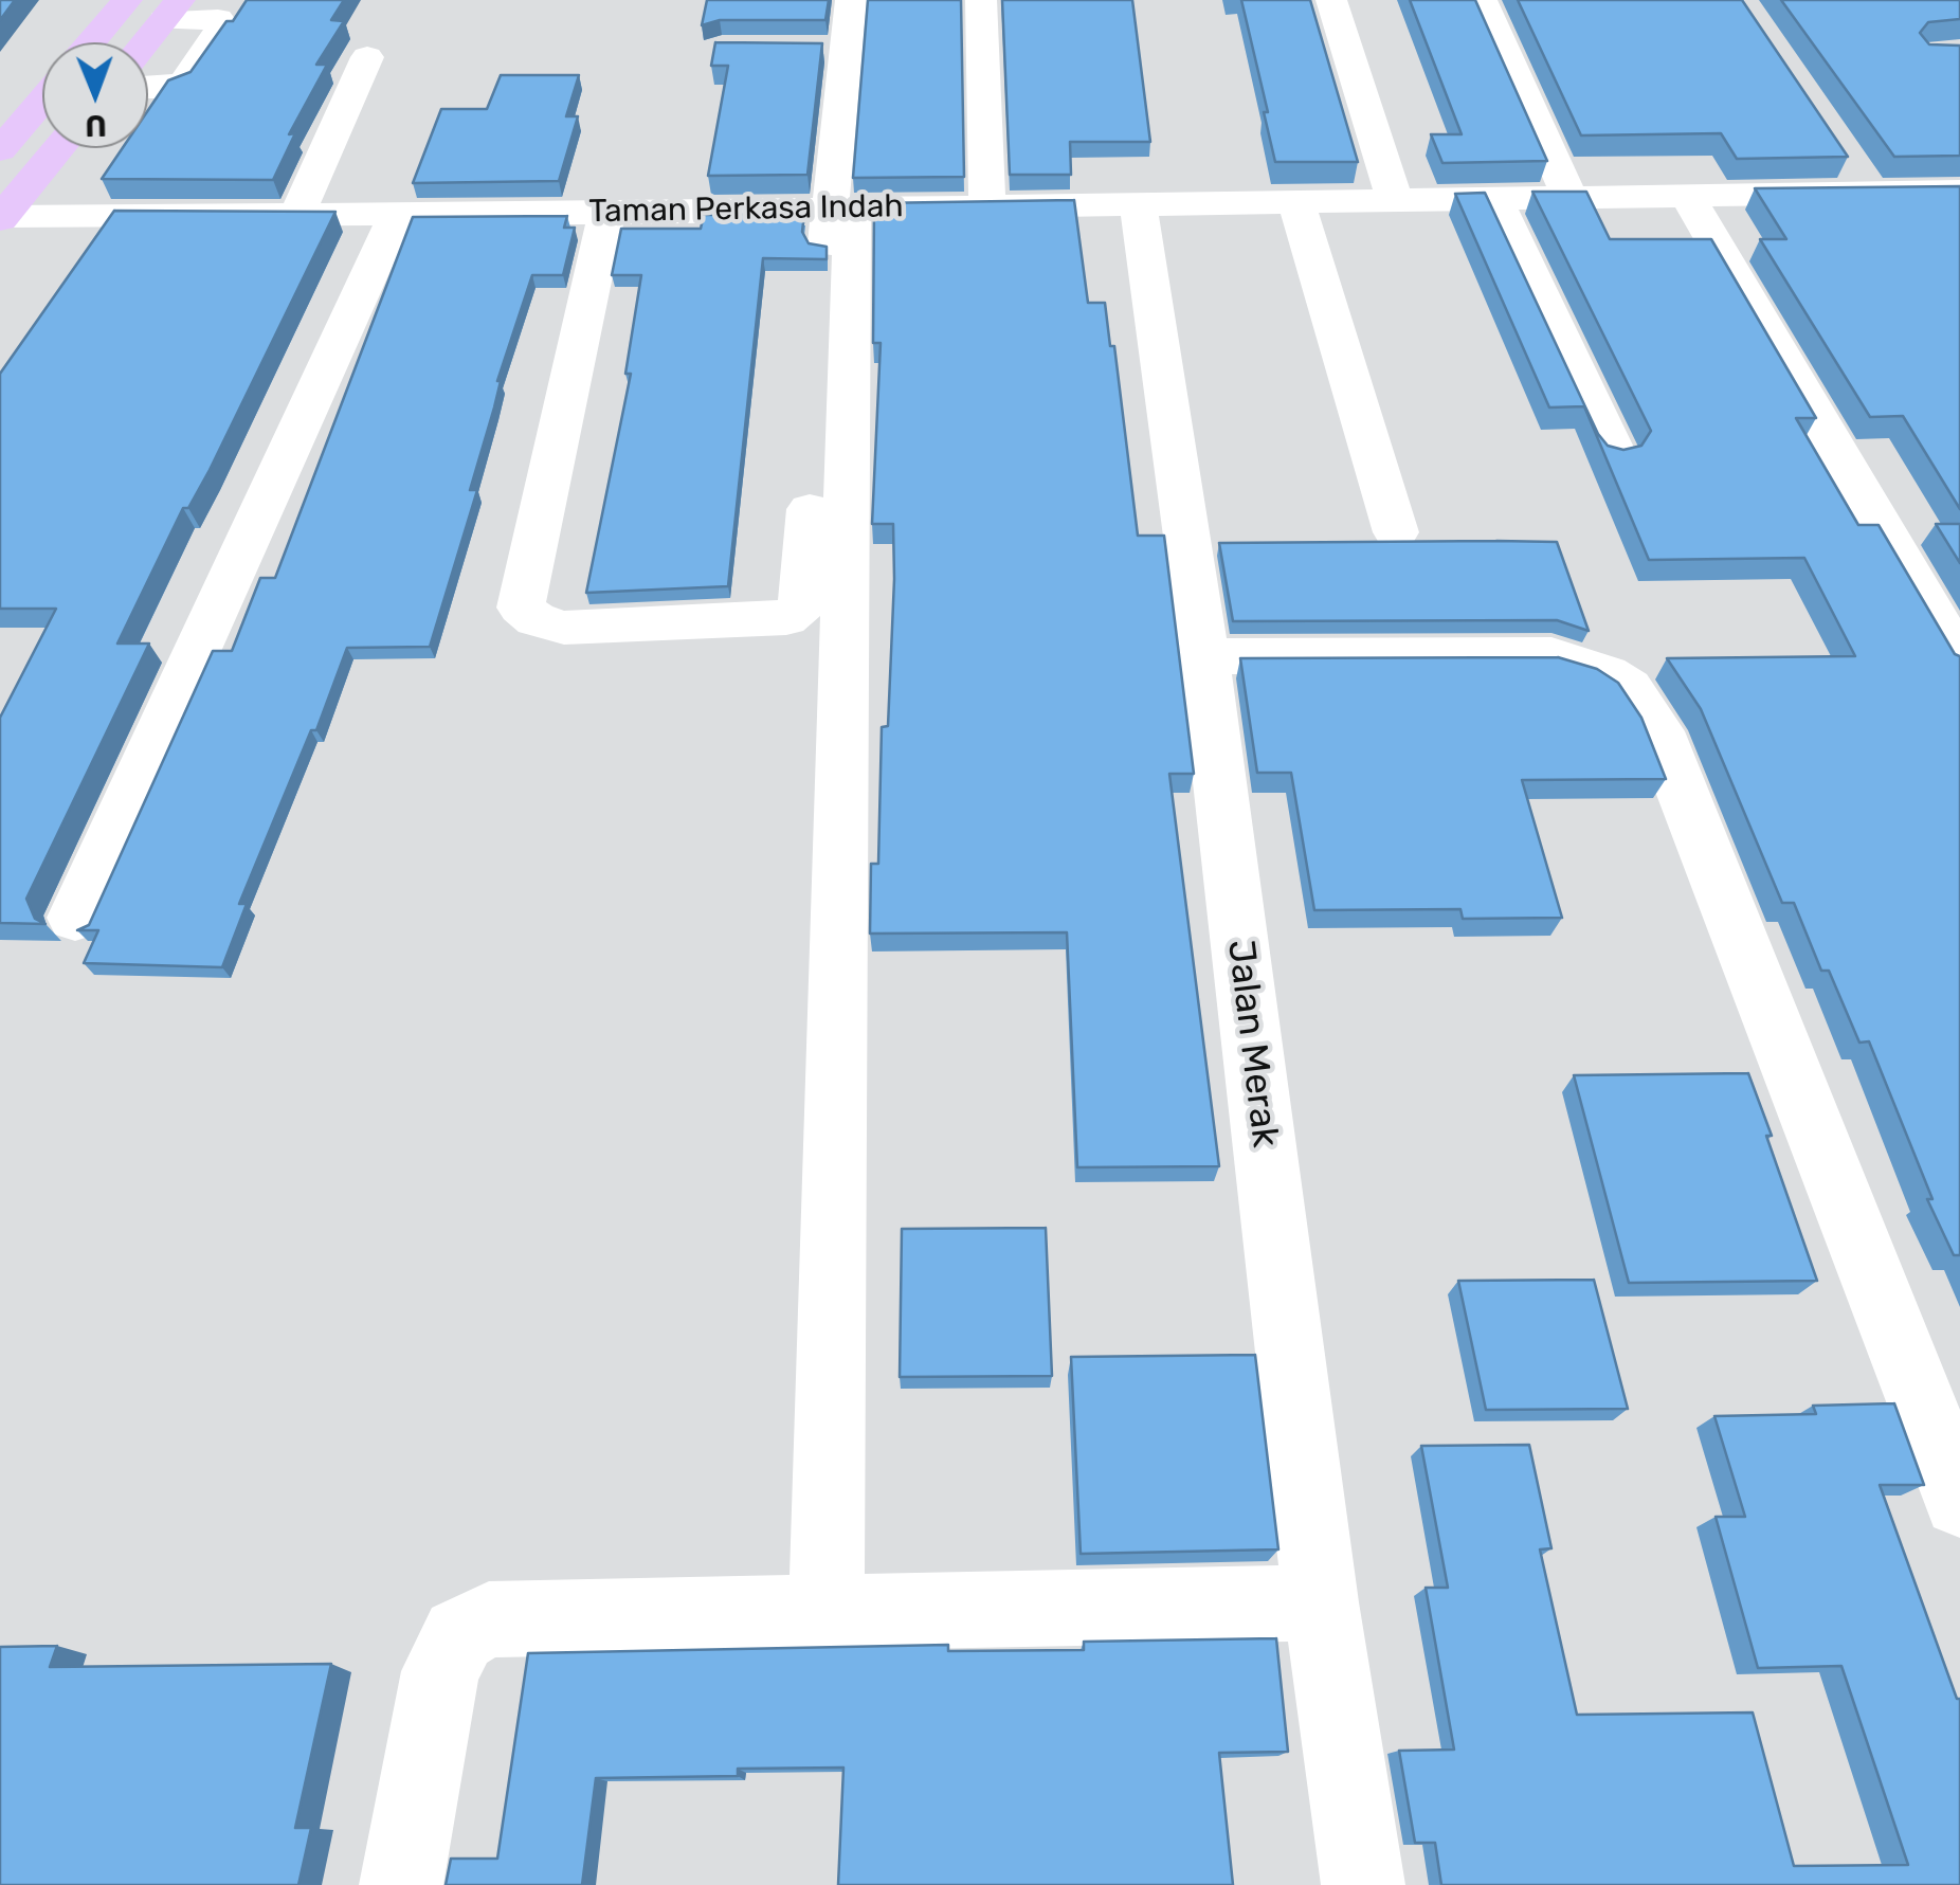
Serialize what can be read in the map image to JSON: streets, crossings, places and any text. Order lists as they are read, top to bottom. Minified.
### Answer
{"streets":{"street":["Taman Perkasa Indah","Jalan Merak"]},"crossings":[["Taman Perkasa Indah","Jalan Merak"]],"north":"bottom"}
